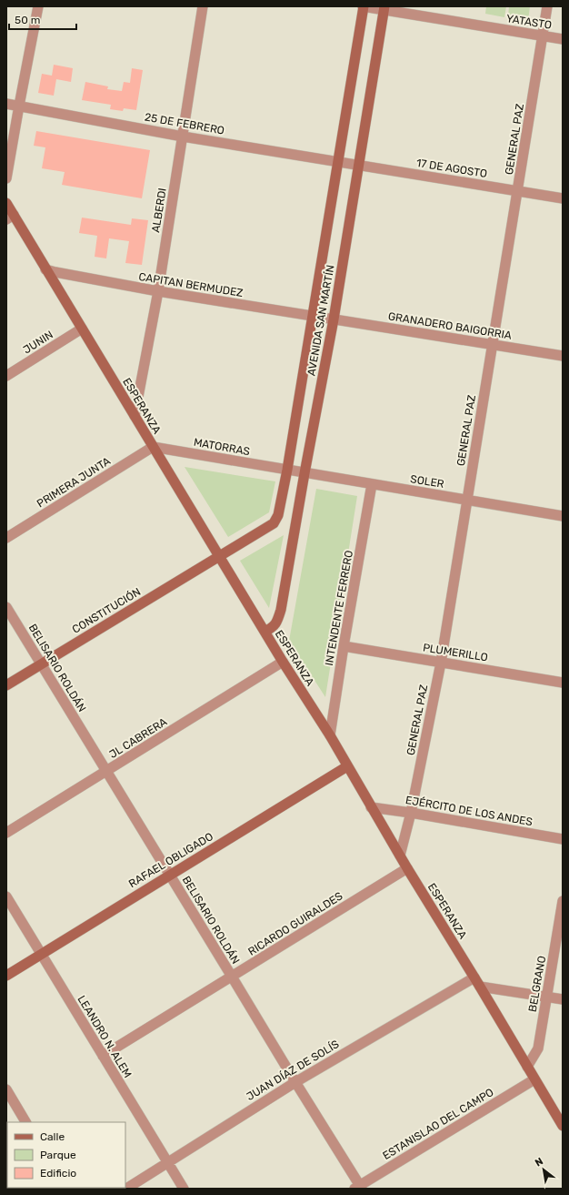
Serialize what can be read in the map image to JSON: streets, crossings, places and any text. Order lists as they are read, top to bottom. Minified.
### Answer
{"streets":{"main road":["AVENIDA SAN MARTÍN","ESPERANZA","CONSTITUCIÓN","RAFAEL OBLIGADO"],"street":["YATASTO","25 DE FEBRERO","GENERAL PAZ","17 DE AGOSTO","ALBERDI","CAPITAN BERMUDEZ","GRANADERO BAIGORRIA","JUNIN","MATORRAS","SOLER","PRIMERA JUNTA","INTENDENTE FERRERO","PLUMERILLO","BELISARIO ROLDÁN","JL CABRERA","EJÉRCITO DE LOS ANDES","RICARDO GUIRALDES","BELGRANO","LEANDRO N. ALEM","JUAN DÍAZ DE SOLÍS","ESTANISLAO DEL CAMPO"]},"crossings":[["YATASTO","GENERAL PAZ"],["YATASTO","AVENIDA SAN MARTÍN"],["25 DE FEBRERO","17 DE AGOSTO"],["25 DE FEBRERO","ALBERDI"],["25 DE FEBRERO","AVENIDA SAN MARTÍN"],["GENERAL PAZ","17 DE AGOSTO"],["GENERAL PAZ","GRANADERO BAIGORRIA"],["GENERAL PAZ","ESPERANZA"],["GENERAL PAZ","SOLER"],["GENERAL PAZ","PLUMERILLO"],["GENERAL PAZ","EJÉRCITO DE LOS ANDES"],["17 DE AGOSTO","AVENIDA SAN MARTÍN"],["ALBERDI","CAPITAN BERMUDEZ"],["ALBERDI","ESPERANZA"],["CAPITAN BERMUDEZ","AVENIDA SAN MARTÍN"],["CAPITAN BERMUDEZ","GRANADERO BAIGORRIA"],["CAPITAN BERMUDEZ","ESPERANZA"],["AVENIDA SAN MARTÍN","GRANADERO BAIGORRIA"],["AVENIDA SAN MARTÍN","ESPERANZA"],["AVENIDA SAN MARTÍN","MATORRAS"],["AVENIDA SAN MARTÍN","SOLER"],["AVENIDA SAN MARTÍN","CONSTITUCIÓN"],["JUNIN","ESPERANZA"],["ESPERANZA","MATORRAS"],["ESPERANZA","PRIMERA JUNTA"],["ESPERANZA","INTENDENTE FERRERO"],["ESPERANZA","CONSTITUCIÓN"],["ESPERANZA","JL CABRERA"],["ESPERANZA","EJÉRCITO DE LOS ANDES"],["ESPERANZA","RAFAEL OBLIGADO"],["ESPERANZA","RICARDO GUIRALDES"],["ESPERANZA","BELGRANO"],["ESPERANZA","JUAN DÍAZ DE SOLÍS"],["ESPERANZA","ESTANISLAO DEL CAMPO"],["MATORRAS","SOLER"],["MATORRAS","PRIMERA JUNTA"],["SOLER","INTENDENTE FERRERO"],["INTENDENTE FERRERO","PLUMERILLO"],["CONSTITUCIÓN","BELISARIO ROLDÁN"],["BELISARIO ROLDÁN","JL CABRERA"],["BELISARIO ROLDÁN","RAFAEL OBLIGADO"],["BELISARIO ROLDÁN","RICARDO GUIRALDES"],["BELISARIO ROLDÁN","JUAN DÍAZ DE SOLÍS"],["BELISARIO ROLDÁN","ESTANISLAO DEL CAMPO"],["RAFAEL OBLIGADO","LEANDRO N. ALEM"],["RICARDO GUIRALDES","LEANDRO N. ALEM"],["LEANDRO N. ALEM","JUAN DÍAZ DE SOLÍS"]],"legend":["Calle","Parque","Edificio"],"scale_bar":"50 m","north":"top left"}
